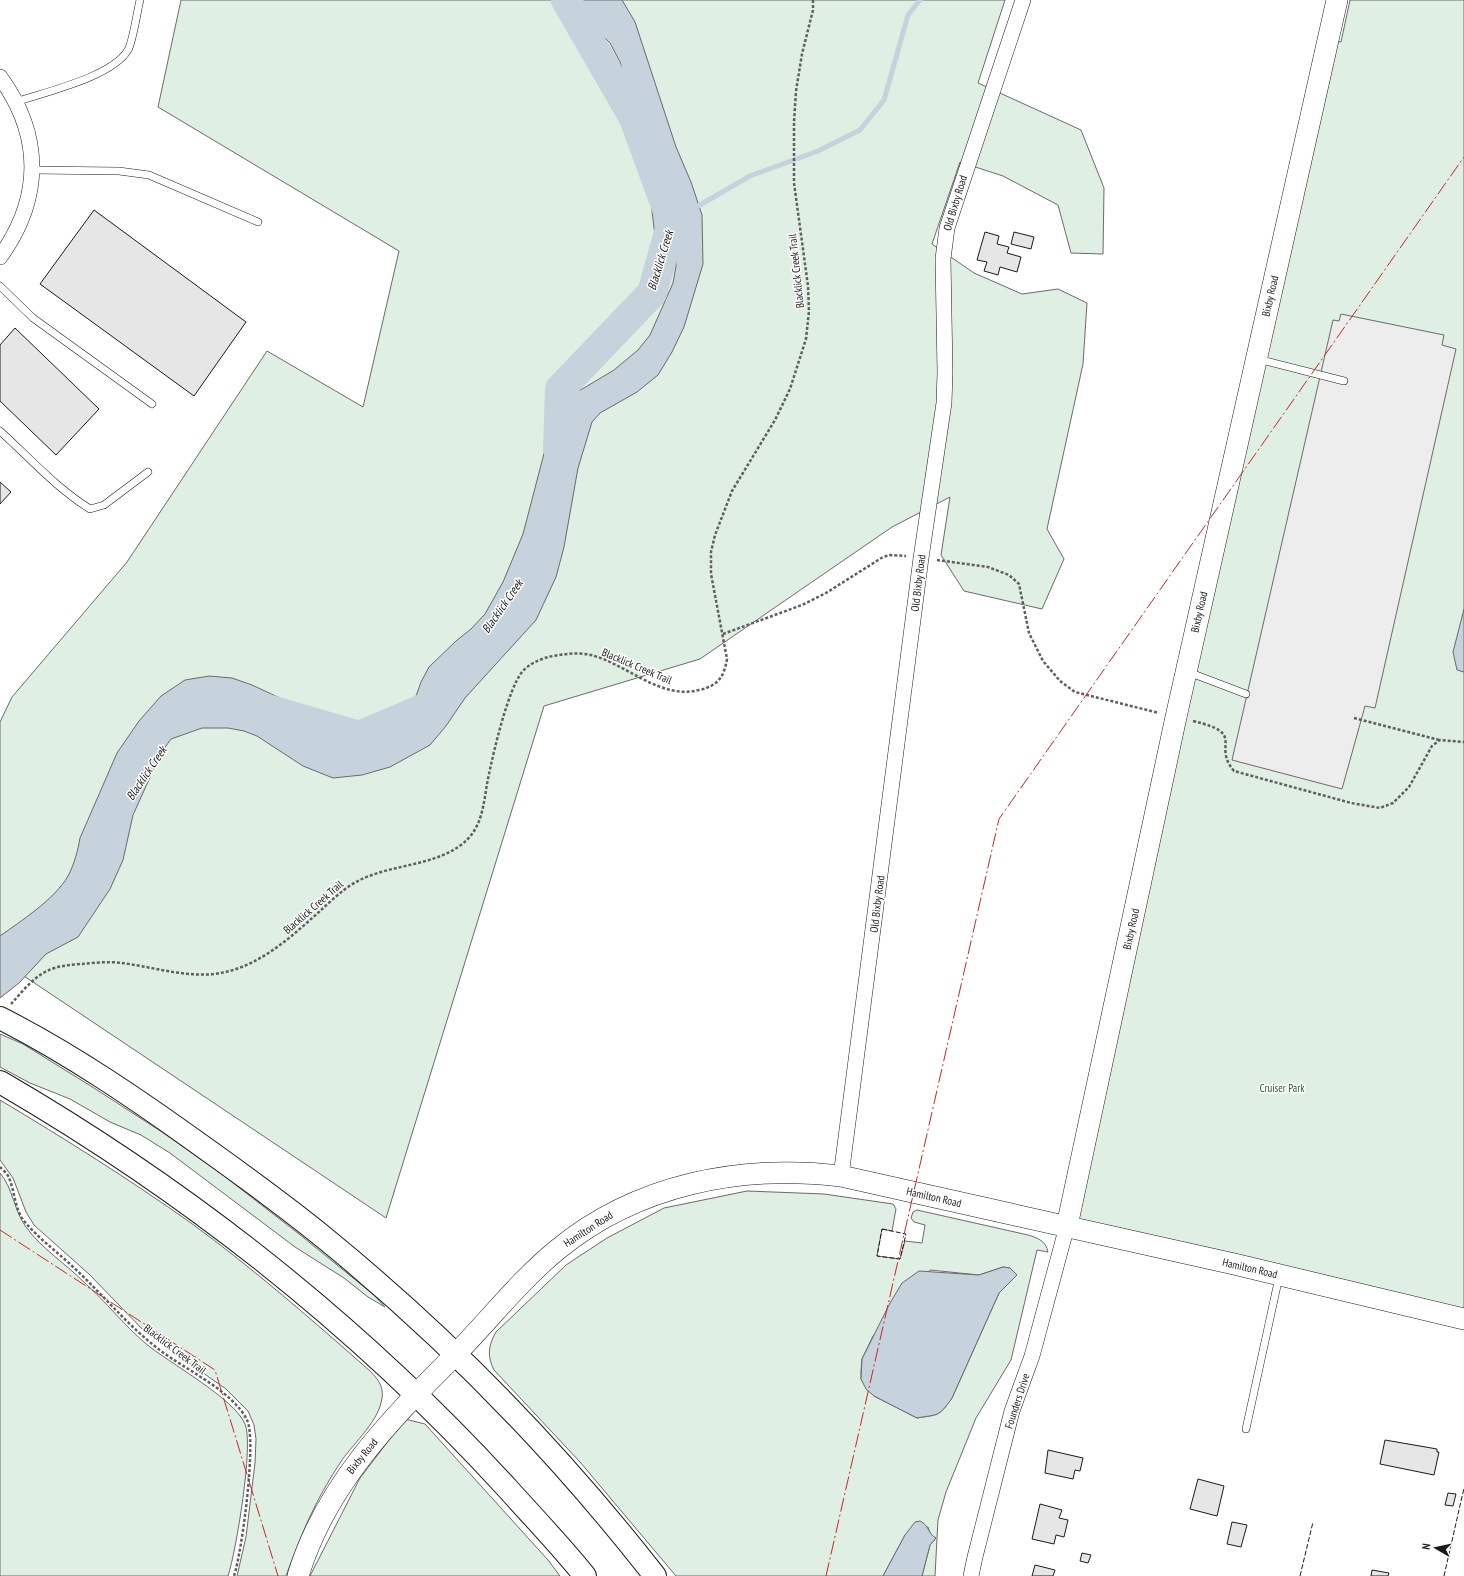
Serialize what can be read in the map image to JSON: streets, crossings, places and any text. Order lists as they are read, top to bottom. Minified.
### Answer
{"streets":{"street":["Old Bixby Road","Bixby Road","Hamilton Road","Founders Drive"],"path":["Blacklick Creek Trail"]},"crossings":[["Old Bixby Road","Hamilton Road"],["Bixby Road","Hamilton Road"],["Bixby Road","Founders Drive"],["Hamilton Road","Founders Drive"]],"water":["Blacklick Creek"],"parks":["Cruiser Park"],"north":"left"}
